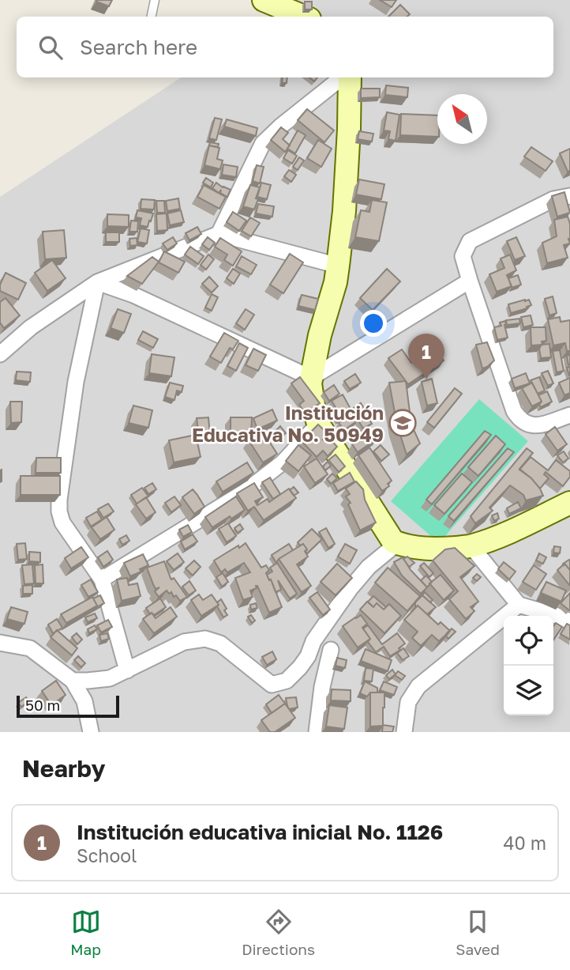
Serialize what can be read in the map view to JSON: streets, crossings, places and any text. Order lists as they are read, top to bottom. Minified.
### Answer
{"places":{"school or university":["Institución Educativa No. 50949"]},"scale_bar":"50 m","north":"top left","page":{"search":"Search here","pins":"1","scale":"50 m","heading":"Nearby","list":[{"mark":"1","name":"Institución educativa inicial No. 1126","note":"School","value":"40 m"}],"nav":["Map","Directions","Saved"]}}
